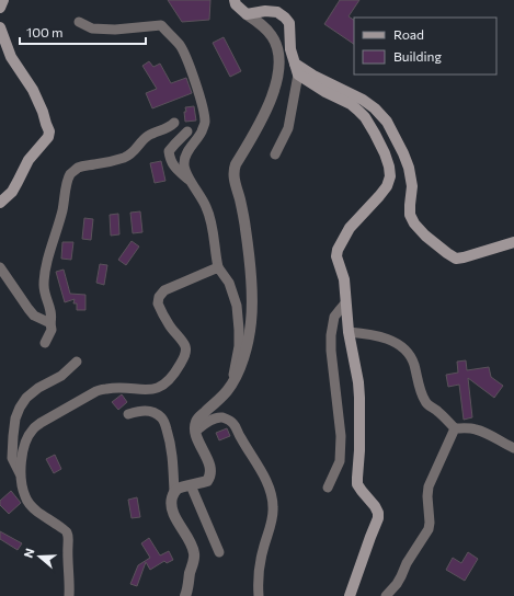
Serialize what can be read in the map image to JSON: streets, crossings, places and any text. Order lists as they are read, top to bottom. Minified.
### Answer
{"legend":["Road","Building"],"scale_bar":"100 m","north":"left"}
